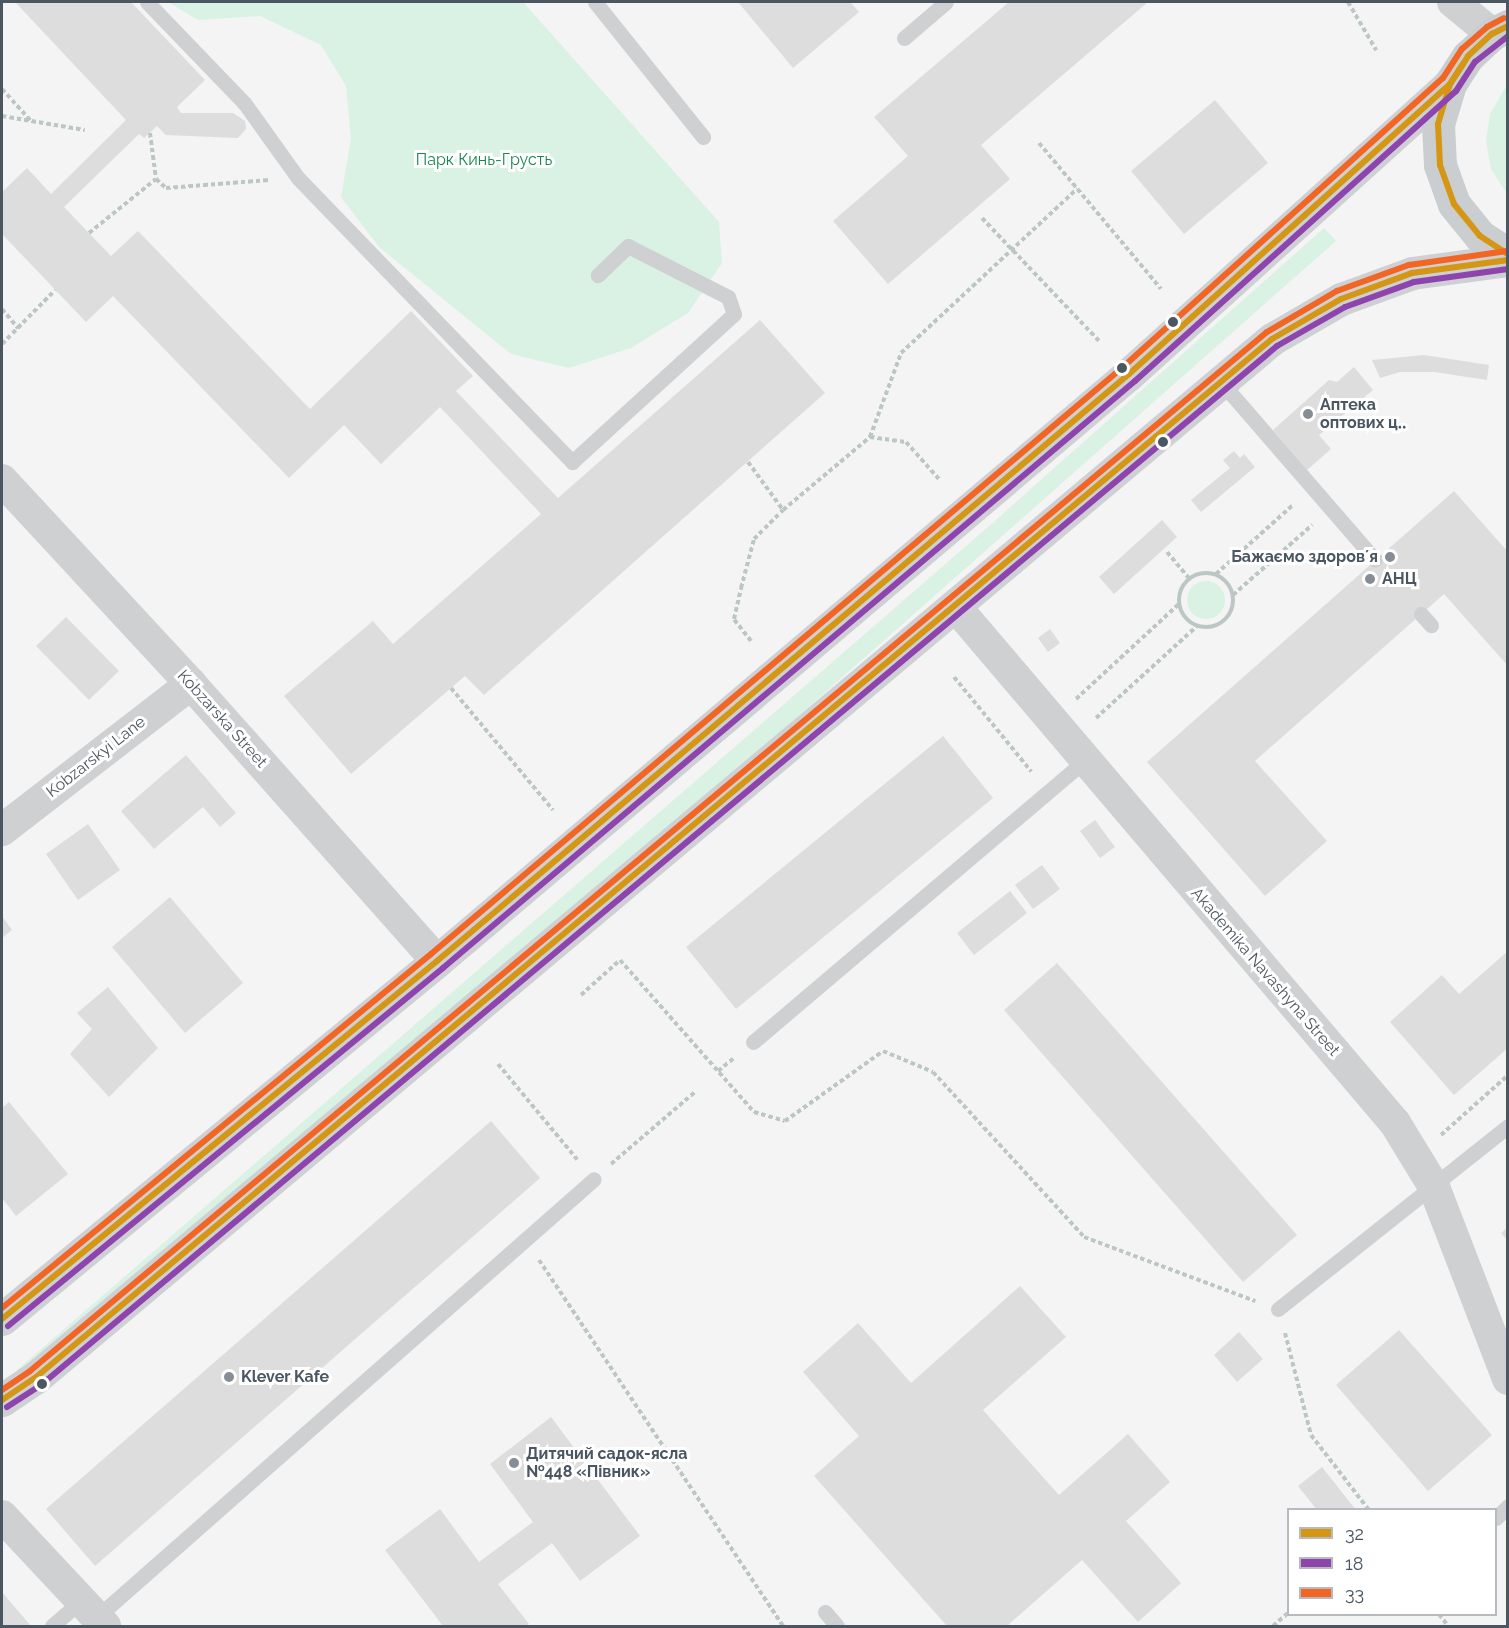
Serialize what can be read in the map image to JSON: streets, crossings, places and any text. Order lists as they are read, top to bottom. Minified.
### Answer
{"streets":{"street":["Kobzarska Street","Kobzarskyi Lane","Akademika Navashyna Street"]},"crossings":[["Kobzarska Street","Kobzarskyi Lane"]],"parks":["Парк Кинь-Грусть"],"places":["Аптека оптових ц‥","Бажаємо здоровʼя","АНЦ","Klever Kafe","Дитячий садок-ясла №448 «Півник»"],"lines":["transit line 33","transit line 32","transit line 18"],"legend":["32","18","33"]}
